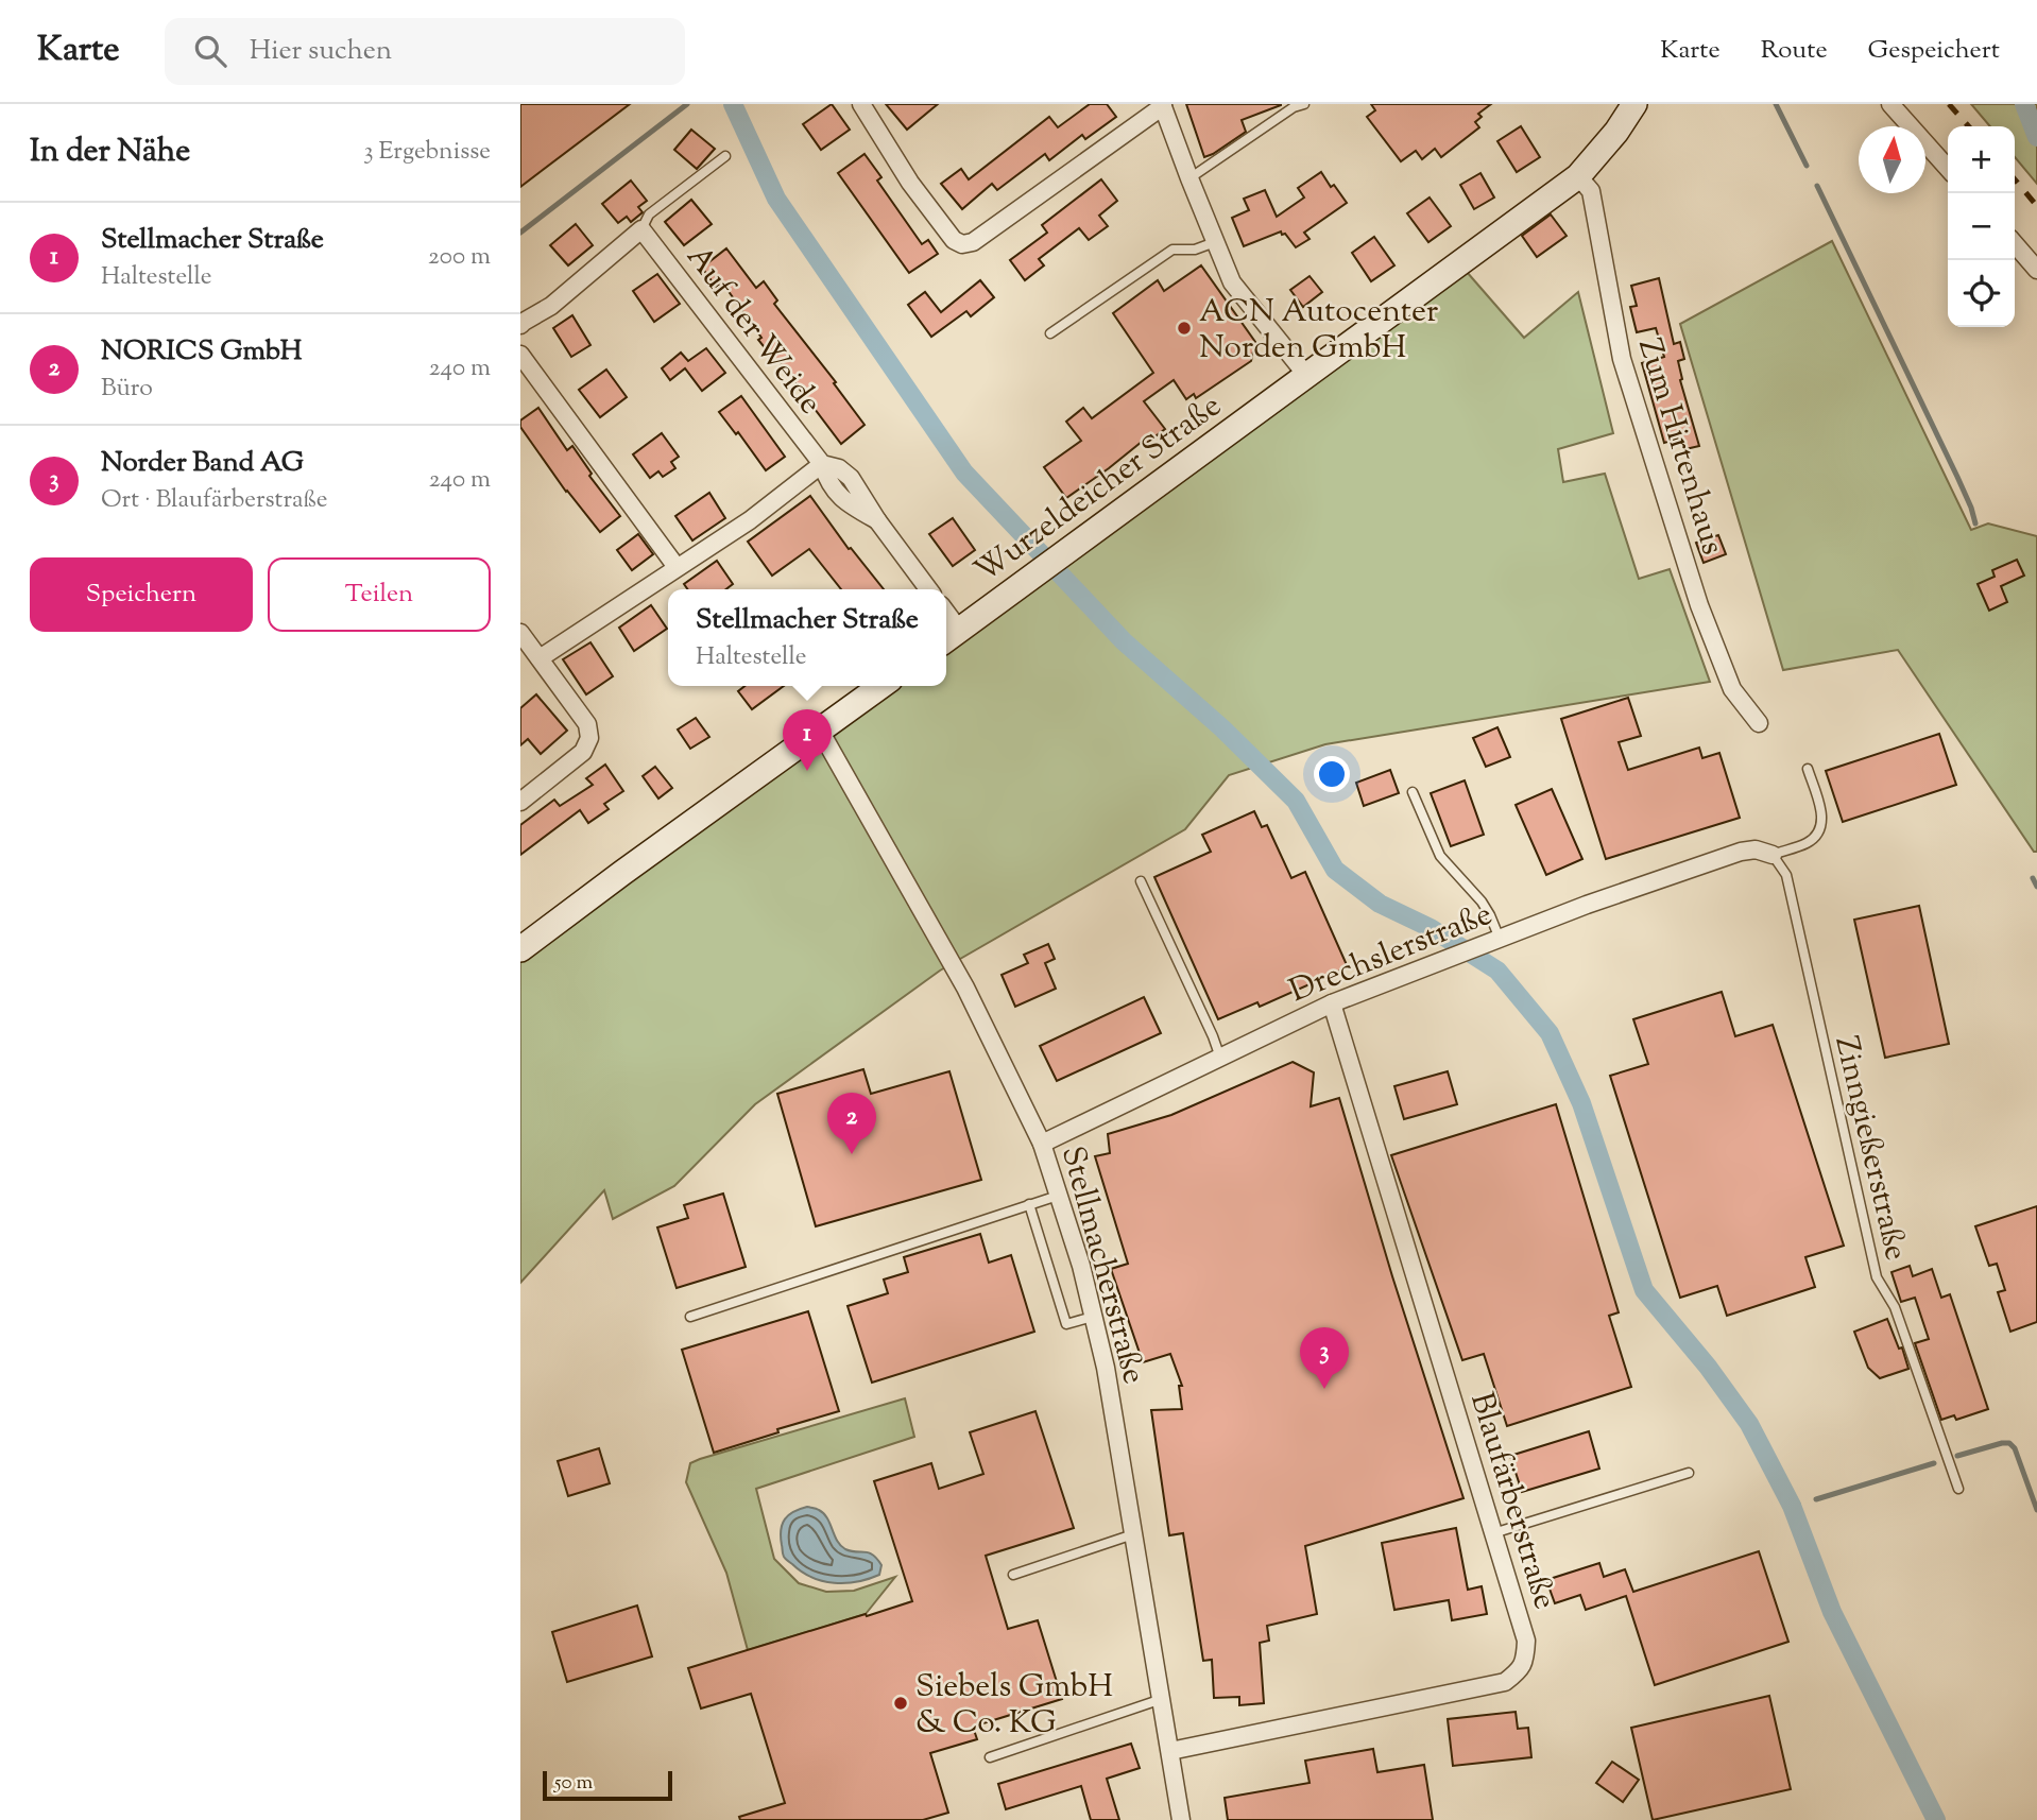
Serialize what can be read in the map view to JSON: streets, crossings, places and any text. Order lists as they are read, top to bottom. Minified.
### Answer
{"streets":{"main road":["Wurzeldeicher Straße"],"street":["Auf der Weide","Zum Hirtenhaus","Drechslerstraße","Stellmacherstraße","Blaufärberstraße"],"lane":["Zinngießerstraße"]},"crossings":[["Zum Hirtenhaus","Wurzeldeicher Straße"],["Drechslerstraße","Zinngießerstraße"],["Drechslerstraße","Stellmacherstraße"],["Drechslerstraße","Blaufärberstraße"],["Stellmacherstraße","Blaufärberstraße"]],"places":["ACN Autocenter Norden GmbH","Siebels GmbH & Co. KG"],"scale_bar":"50 m","north":"top","page":{"header":"Karte","search":"Hier suchen","nav":["Karte","Route","Gespeichert"],"heading":["In der Nähe","3 Ergebnisse"],"map_buttons":["+","−"],"list":[{"mark":"1","name":"Stellmacher Straße","note":"Haltestelle","value":"200 m"},{"mark":"2","name":"NORICS GmbH","note":"Büro","value":"240 m"},{"mark":"3","name":"Norder Band AG","note":"Ort · Blaufärberstraße","value":"240 m"}],"buttons":["Speichern","Teilen"],"popup":["Stellmacher Straße","Haltestelle"],"pins":["1","2","3"],"scale":"50 m"}}
